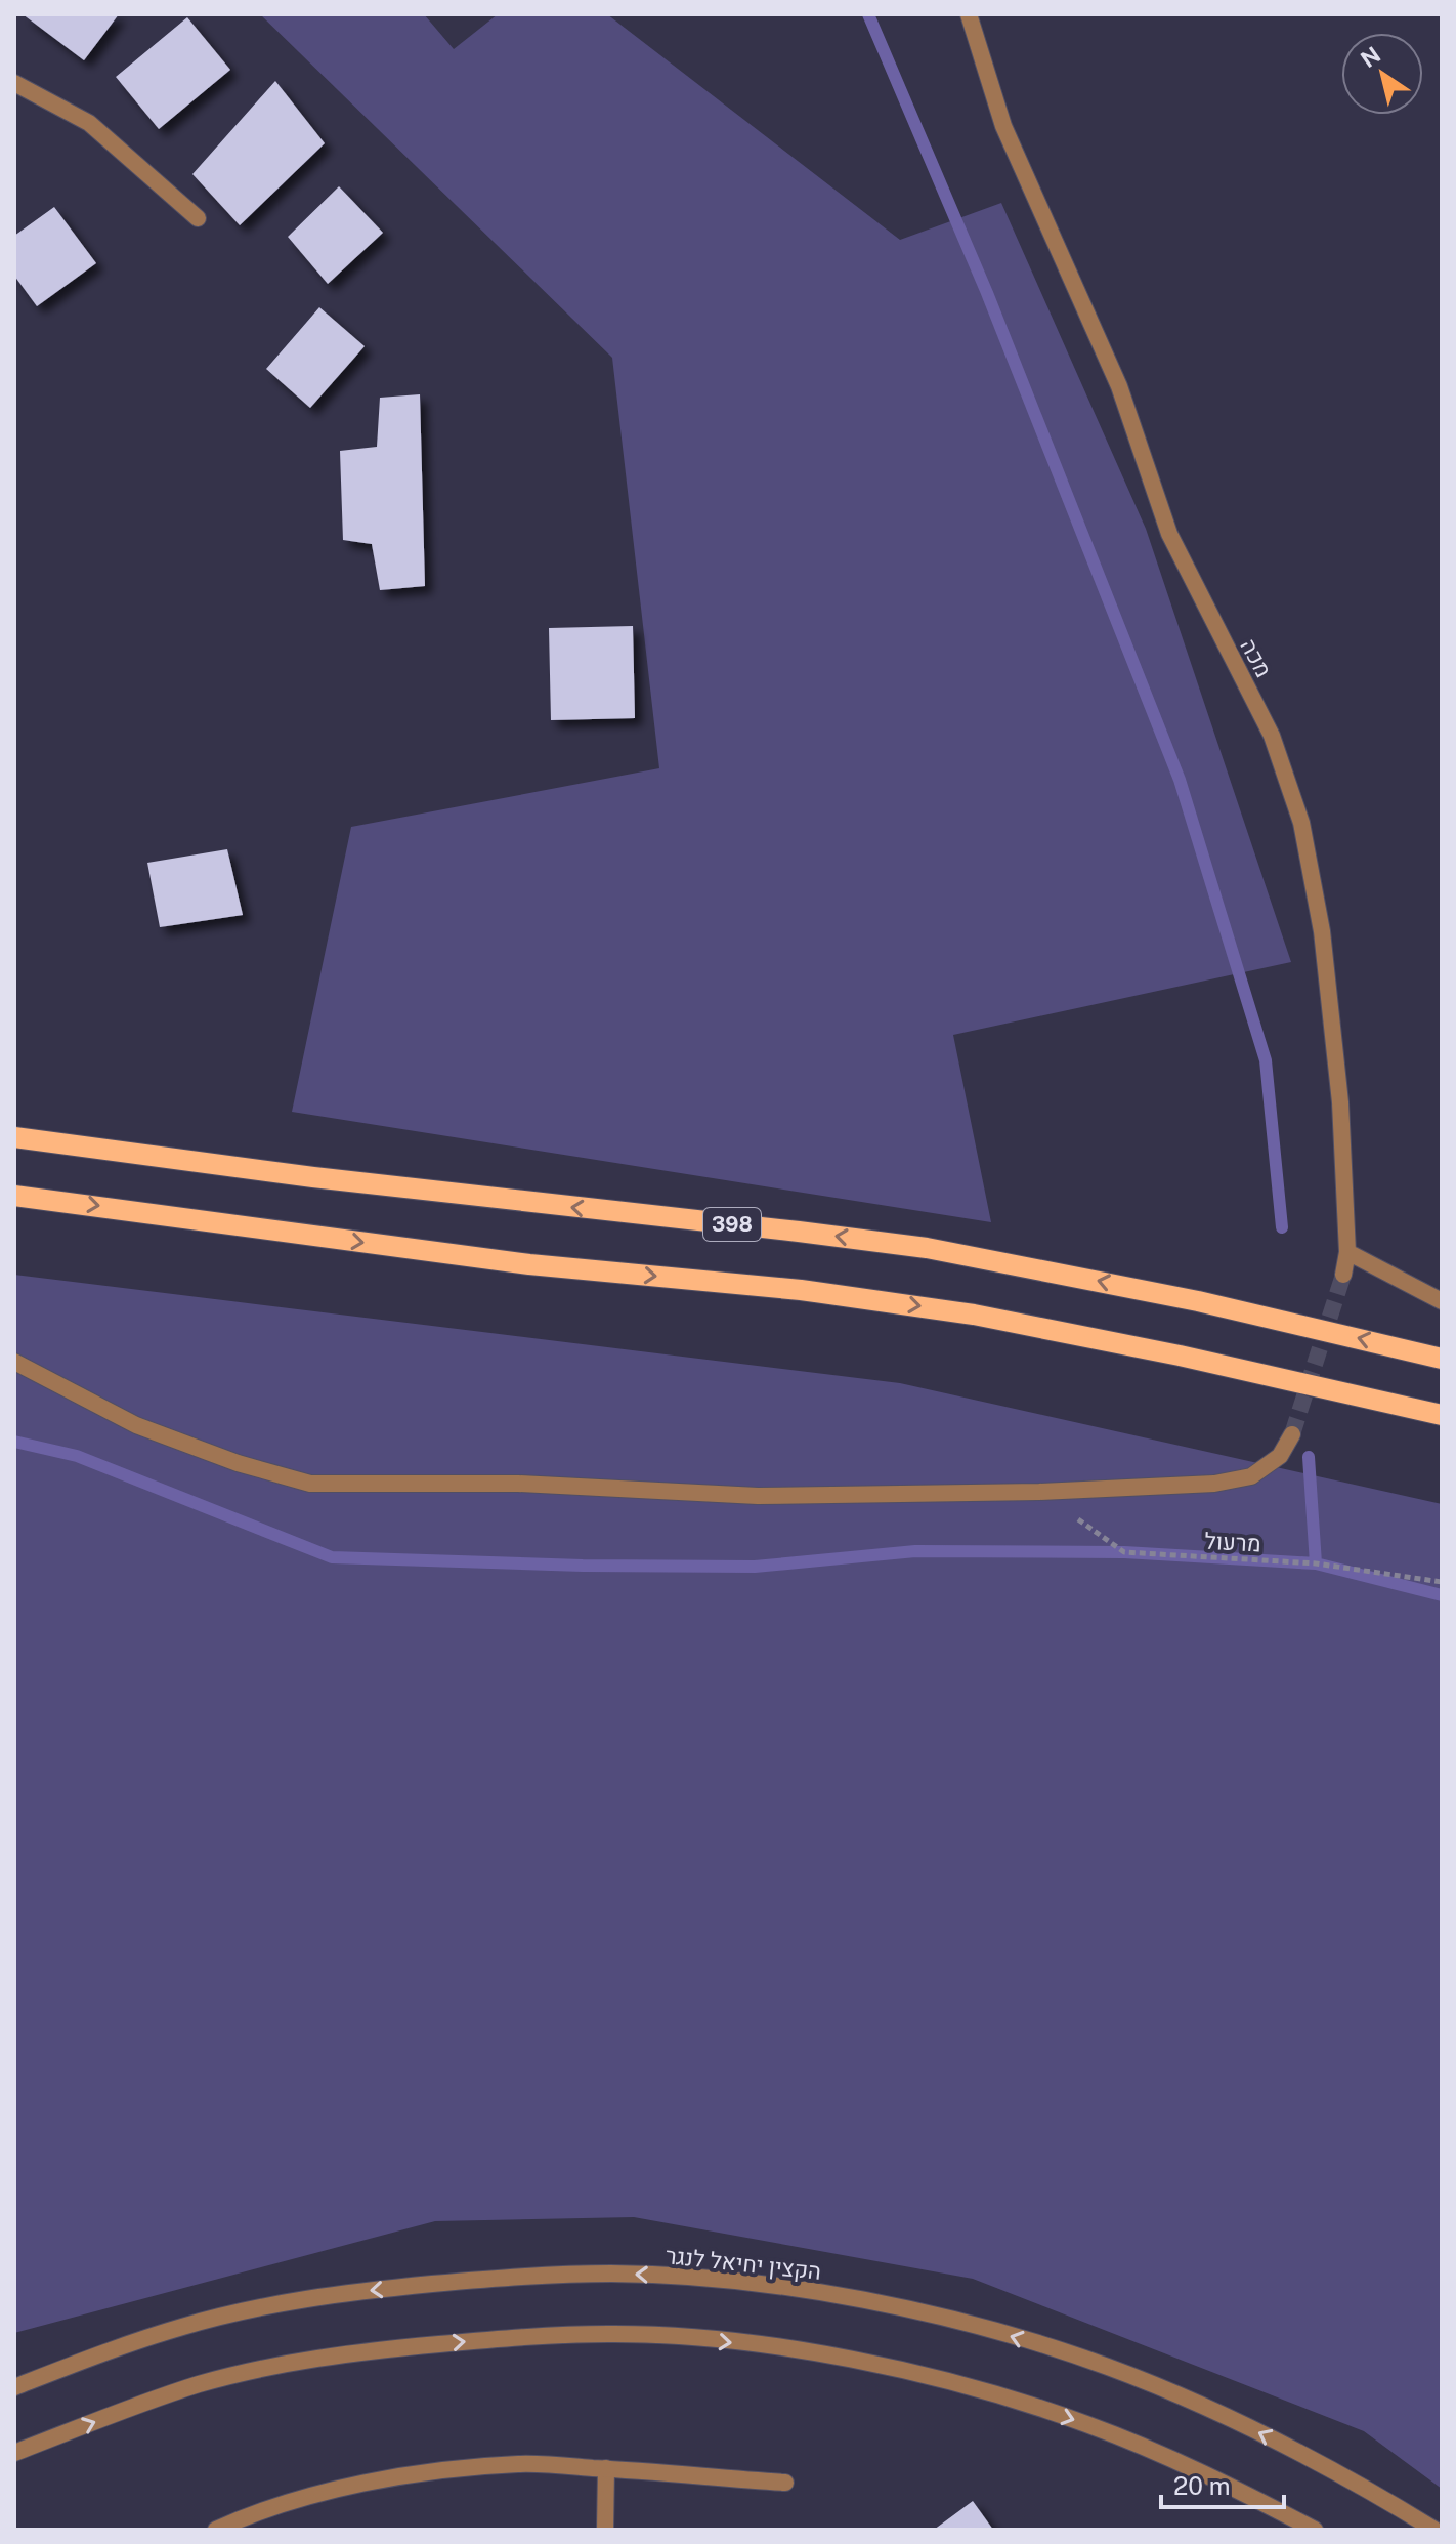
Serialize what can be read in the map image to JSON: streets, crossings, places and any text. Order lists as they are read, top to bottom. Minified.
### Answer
{"streets":{"main road":["398"],"street":["מכה","הקצין יחיאל לנגר"],"path":["מרעול"]},"scale_bar":"20 m","north":"top left"}
